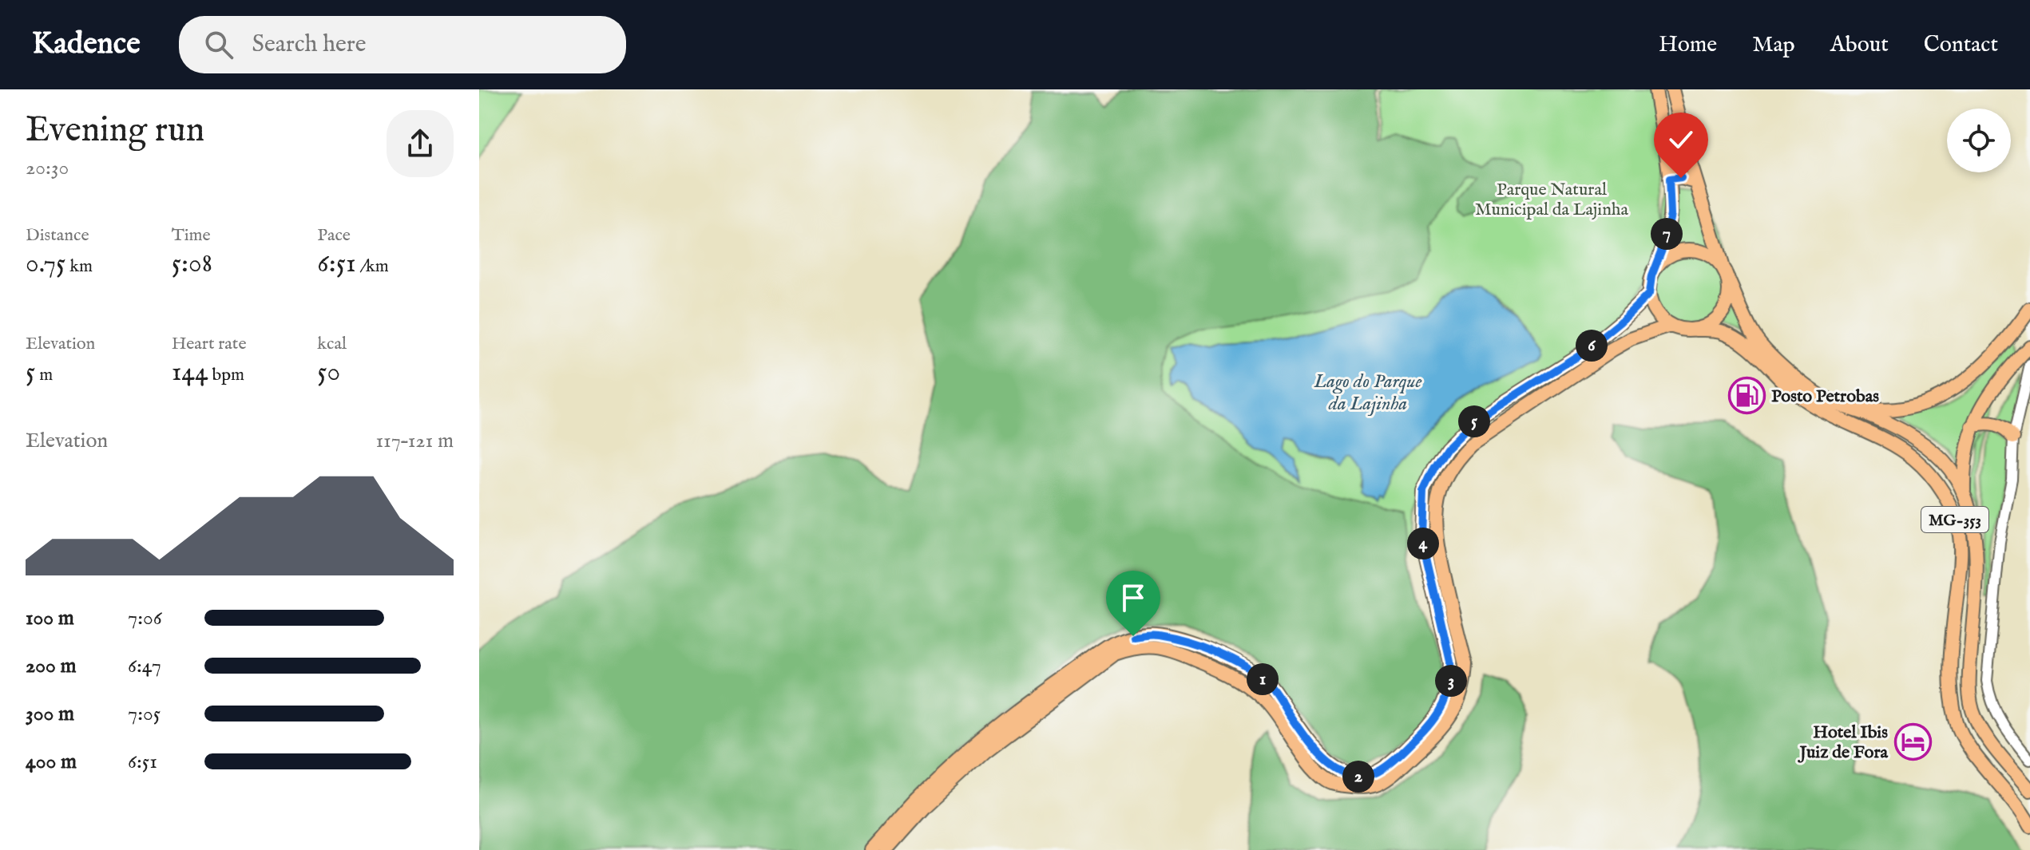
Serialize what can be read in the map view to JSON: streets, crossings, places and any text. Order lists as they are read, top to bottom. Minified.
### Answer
{"streets":{"main road":["MG-353"]},"water":["Lago do Parque da Lajinha"],"parks":["Parque Natural Municipal da Lajinha"],"places":{"fuel station":["Posto Petrobas"],"hotel":["Hotel Ibis Juiz de Fora"]},"page":{"header":"Kadence","search":"Search here","nav":["Home","Map","About","Contact"],"heading":["Evening run","20:30"],"stats":[["Distance","0.75 km"],["Time","5:08"],["Pace","6:51 /km"],["Elevation","5 m"],["Heart rate","144 bpm"],["kcal","50"]],"pins":["7","6","5","4","1","3","2"],"chart":["Elevation","117–121 m"],"list":[{"name":"100 m","note":"7:06"},{"name":"200 m","note":"6:47"},{"name":"300 m","note":"7:05"},{"name":"400 m","note":"6:51"}]}}
